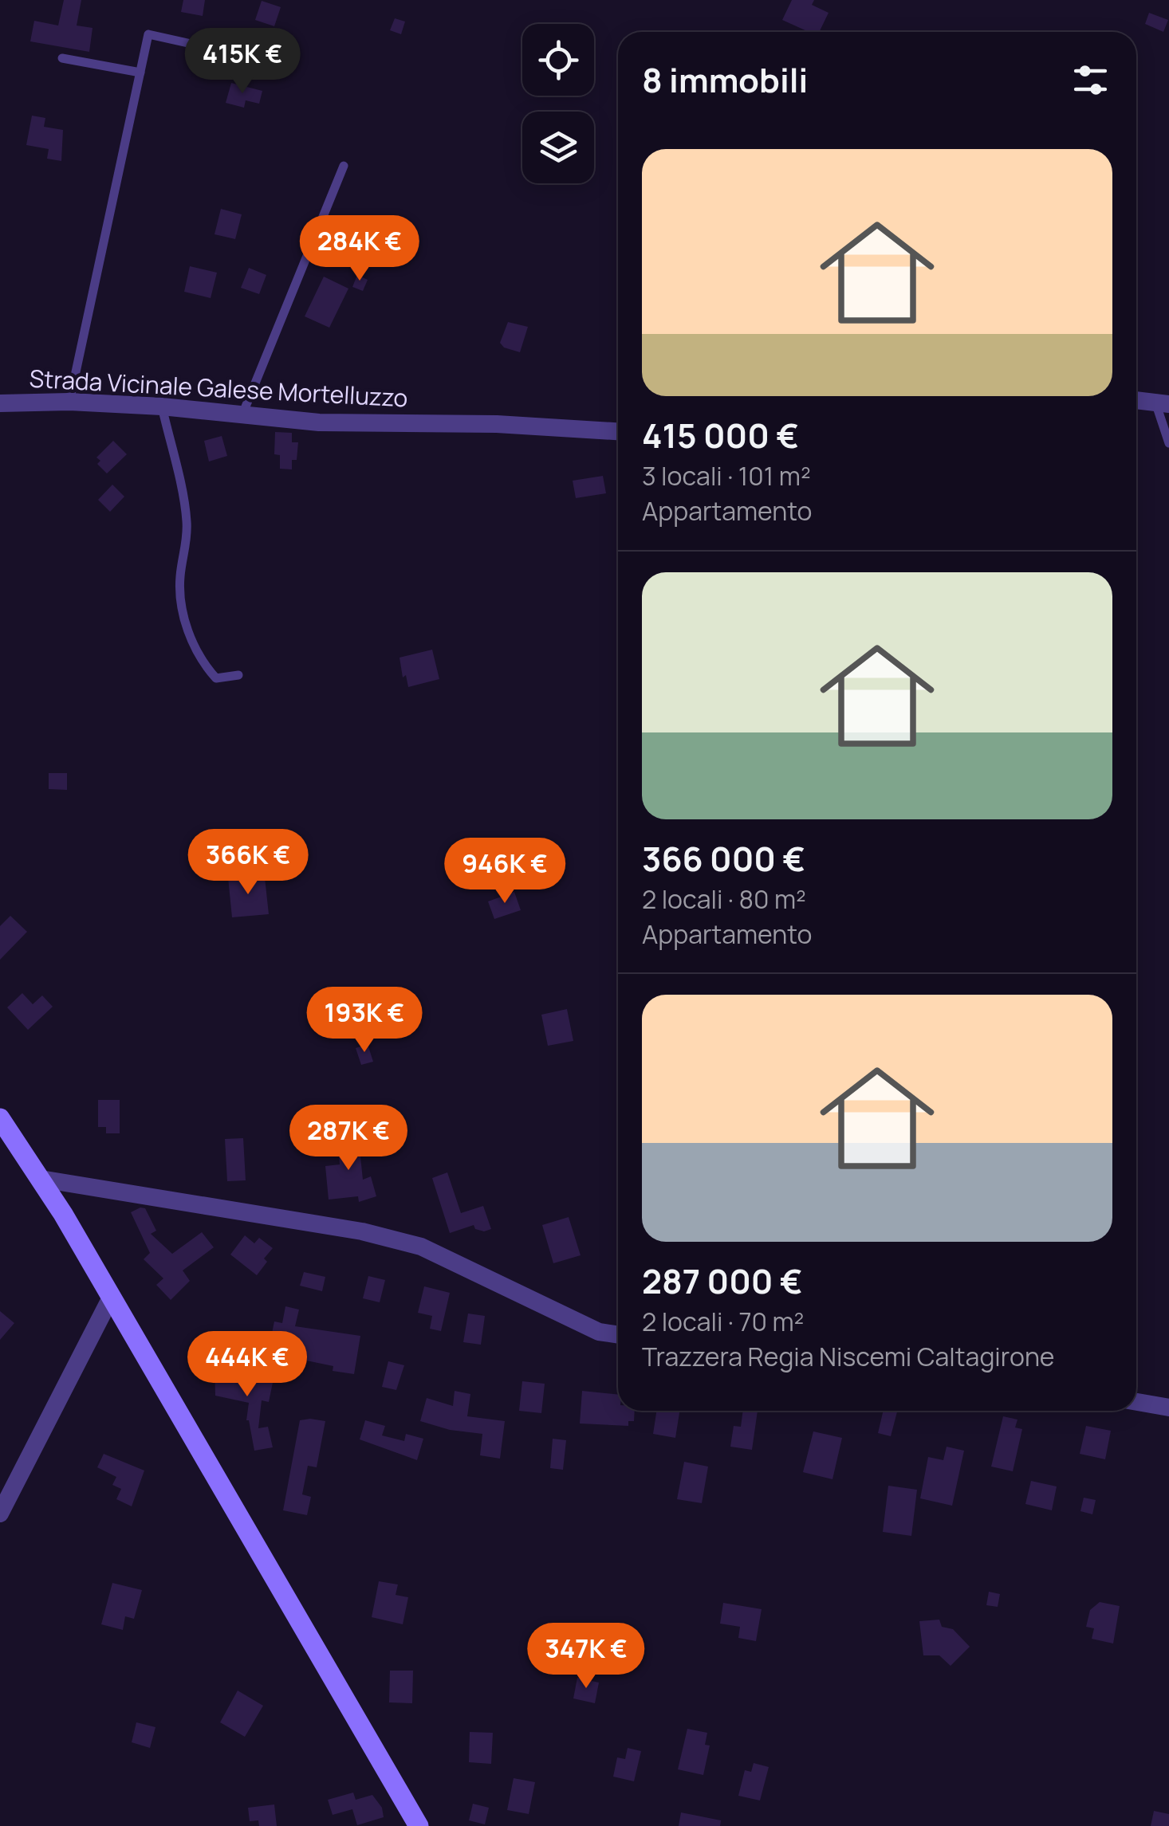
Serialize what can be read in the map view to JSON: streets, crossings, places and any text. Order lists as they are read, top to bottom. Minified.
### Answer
{"streets":{"street":["Strada Vicinale Galese Mortelluzzo"]},"page":{"price":["415K €","284K €","366K €","946K €","193K €","287K €","444K €","347K €"],"heading":"8 immobili","list":[{"name":"415 000 €","note":"3 locali · 101 m² · Appartamento"},{"name":"366 000 €","note":"2 locali · 80 m² · Appartamento"},{"name":"287 000 €","note":"2 locali · 70 m² · Trazzera Regia Niscemi Caltagirone"}]}}
